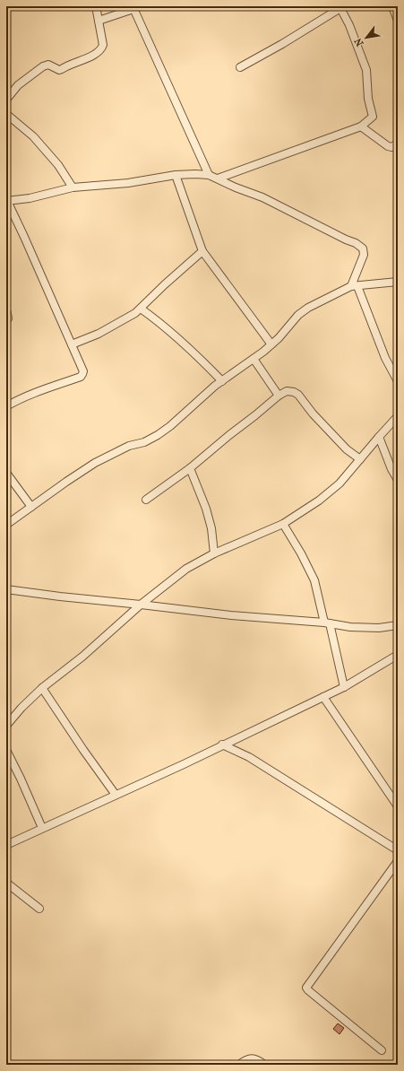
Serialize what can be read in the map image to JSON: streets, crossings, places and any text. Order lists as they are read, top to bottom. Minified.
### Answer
{"north":"bottom left"}
